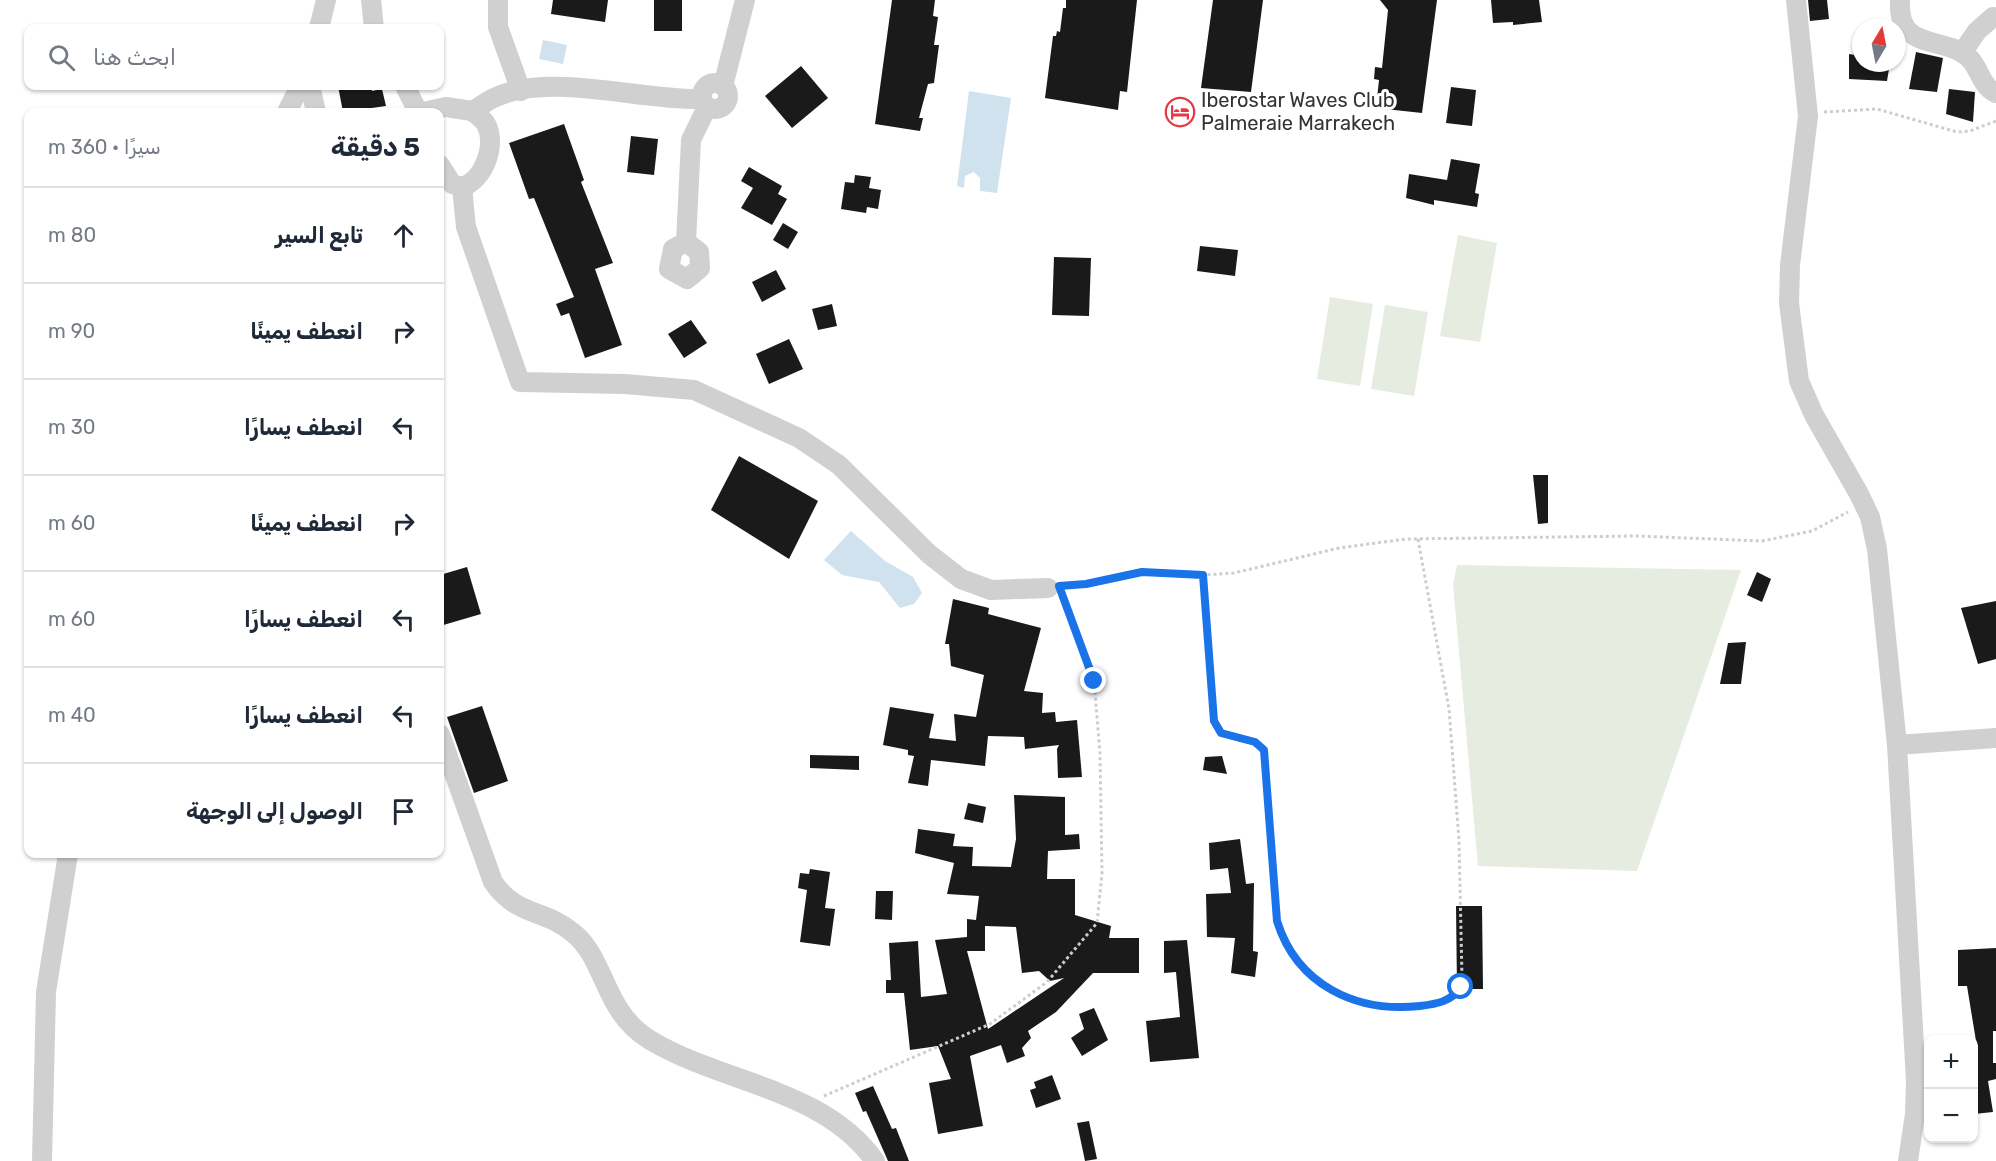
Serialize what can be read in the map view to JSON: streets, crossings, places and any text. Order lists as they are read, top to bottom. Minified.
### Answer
{"places":{"hotel":["Iberostar Waves Club Palmeraie Marrakech"]},"north":"top","page":{"search":"ابحث هنا","heading":["5 دقيقة","سيرًا · 360 m"],"list":[["تابع السير","80 m"],["انعطف يمينًا","90 m"],["انعطف يسارًا","30 m"],["انعطف يمينًا","60 m"],["انعطف يسارًا","60 m"],["انعطف يسارًا","40 m"],"الوصول إلى الوجهة"],"map_buttons":["+","−"]}}
